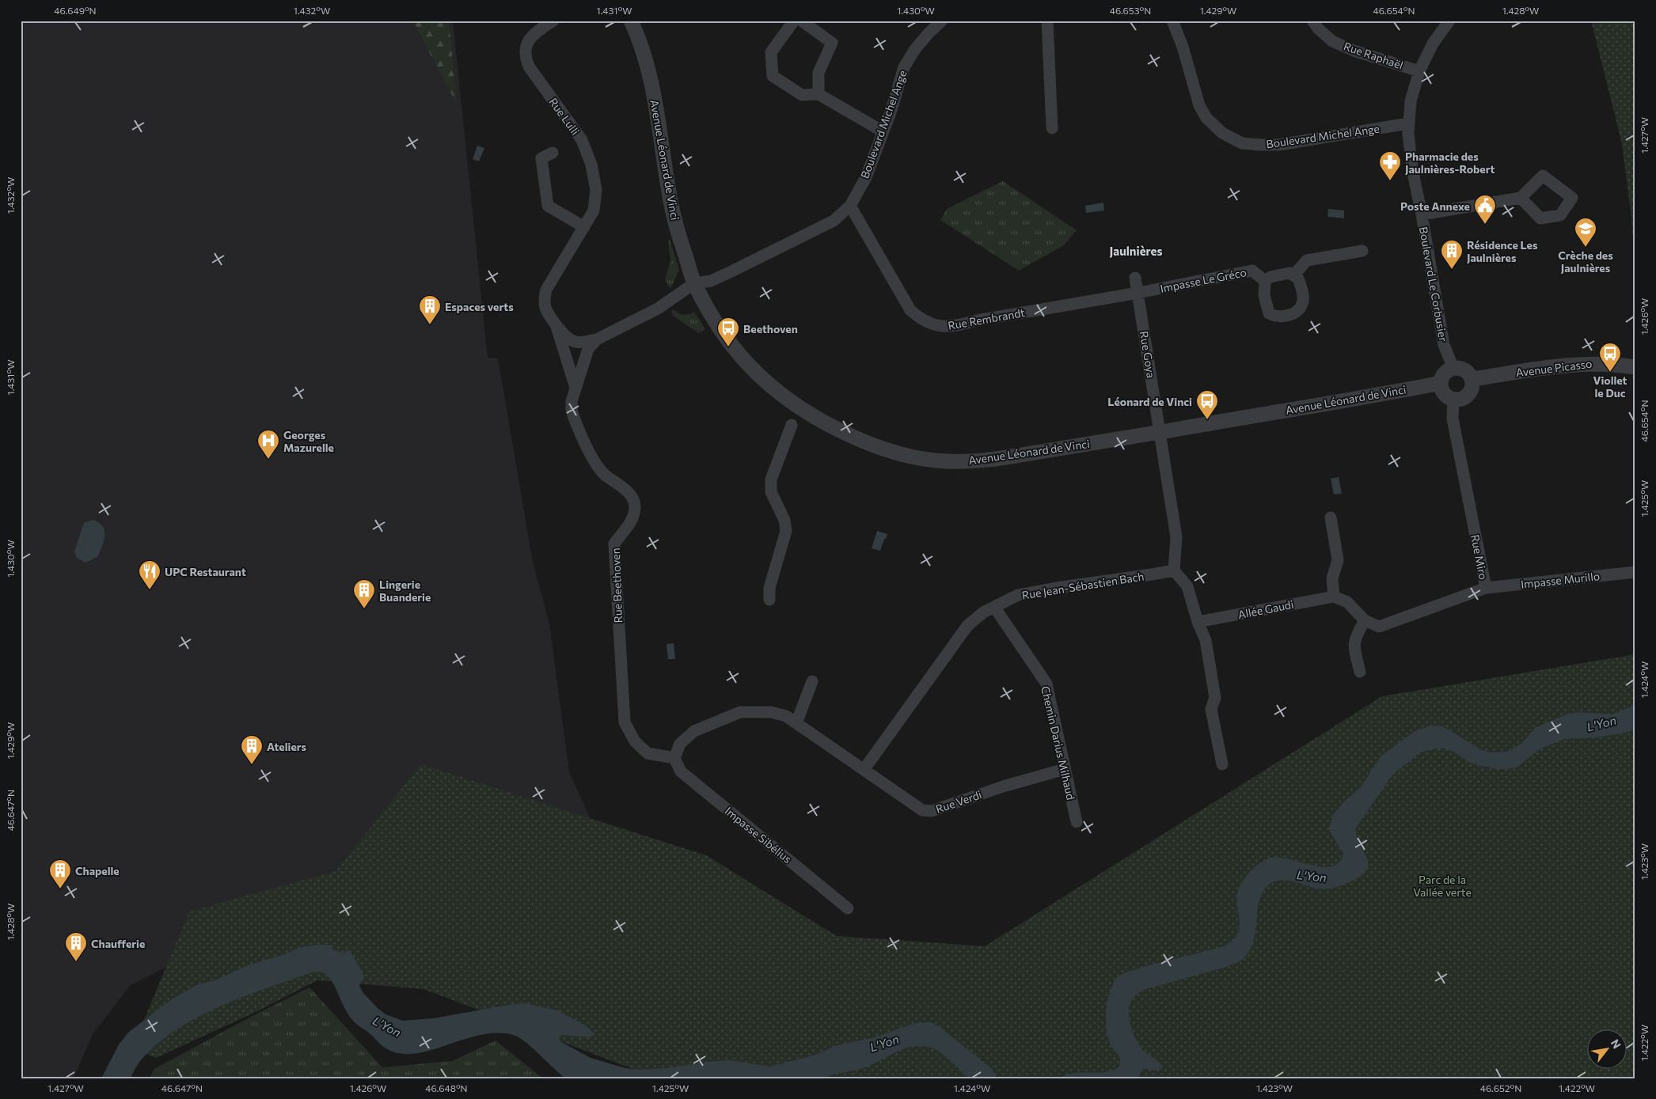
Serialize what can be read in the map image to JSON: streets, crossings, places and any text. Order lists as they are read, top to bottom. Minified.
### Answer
{"streets":{"street":["Rue Raphaël","Rue Lulli","Boulevard Michel Ange","Avenue Léonard de Vinci","Impasse Le Gréco","Boulevard Le Corbusier","Rue Rembrandt","Rue Goya","Avenue Picasso","Rue Miro","Impasse Murillo","Rue Beethoven","Rue Jean-Sébastien Bach","Allée Gaudi","Chemin Darius Milhaud","Rue Verdi","Impasse Sibélius"]},"crossings":[["Rue Raphaël","Boulevard Le Corbusier"],["Boulevard Michel Ange","Avenue Léonard de Vinci"],["Boulevard Michel Ange","Boulevard Le Corbusier"],["Boulevard Michel Ange","Rue Rembrandt"],["Boulevard Michel Ange","Rue Beethoven"],["Avenue Léonard de Vinci","Boulevard Le Corbusier"],["Avenue Léonard de Vinci","Rue Goya"],["Avenue Léonard de Vinci","Avenue Picasso"],["Avenue Léonard de Vinci","Rue Miro"],["Avenue Léonard de Vinci","Rue Beethoven"],["Impasse Le Gréco","Rue Rembrandt"],["Impasse Le Gréco","Rue Goya"],["Boulevard Le Corbusier","Avenue Picasso"],["Boulevard Le Corbusier","Rue Miro"],["Rue Rembrandt","Rue Goya"],["Avenue Picasso","Rue Miro"],["Rue Miro","Impasse Murillo"],["Rue Beethoven","Rue Verdi"],["Rue Beethoven","Impasse Sibélius"],["Rue Jean-Sébastien Bach","Chemin Darius Milhaud"],["Rue Jean-Sébastien Bach","Rue Verdi"],["Chemin Darius Milhaud","Rue Verdi"],["Rue Verdi","Impasse Sibélius"]],"districts":["Jaulnières"],"water":["L'Yon"],"parks":["Parc de la Vallée verte"],"places":{"pharmacy":["Pharmacie des Jaulnières-Robert"],"public building":["Poste Annexe"],"school or university":["Crèche des Jaulnières"],"building":["Résidence Les Jaulnières","Espaces verts","Lingerie Buanderie","Ateliers","Chapelle","Chaufferie"],"bus stop":["Beethoven","Viollet le Duc","Léonard de Vinci"],"hospital":["Georges Mazurelle"],"restaurant":["UPC Restaurant"]},"north":"top right","coordinates":["46.649°N","1.432°W","1.431°W","1.430°W","46.653°N","1.429°W","46.654°N","1.428°W","1.427°W","1.426°W","1.425°W","1.424°W","46.647°N","1.423°W","1.422°W","46.648°N","46.652°N"]}
